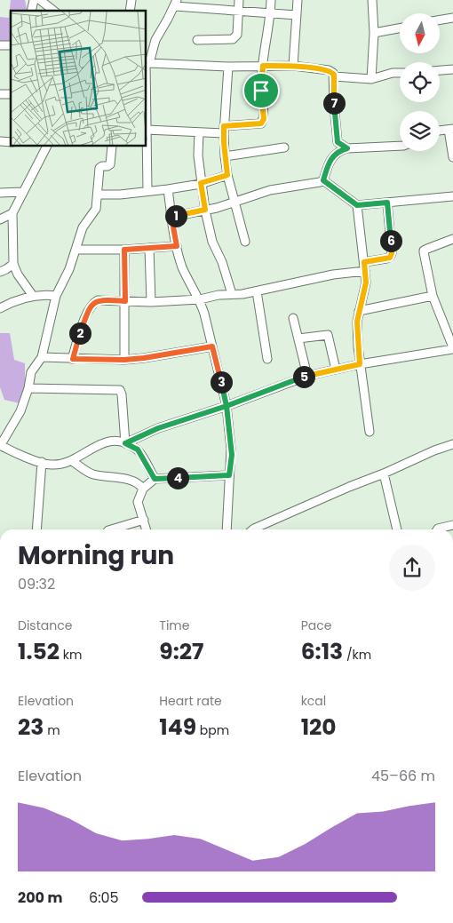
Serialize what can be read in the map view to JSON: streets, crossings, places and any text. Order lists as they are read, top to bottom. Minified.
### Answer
{"north":"bottom","page":{"pins":["7","1","6","2","5","3","4"],"heading":["Morning run","09:32"],"stats":[["Distance","1.52 km"],["Time","9:27"],["Pace","6:13 /km"],["Elevation","23 m"],["Heart rate","149 bpm"],["kcal","120"]],"chart":["Elevation","45–66 m"],"list":[{"name":"200 m","note":"6:05"}]}}
